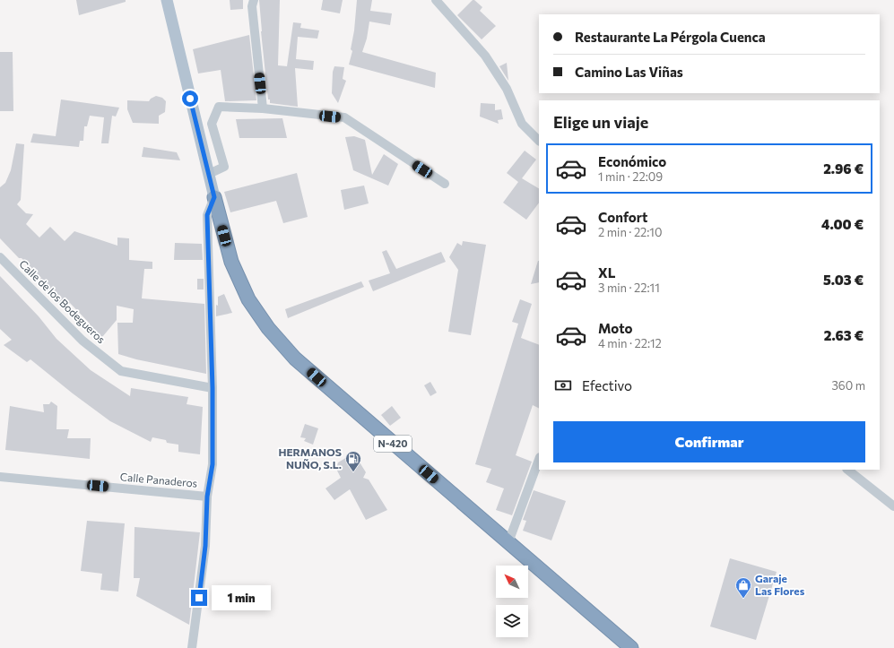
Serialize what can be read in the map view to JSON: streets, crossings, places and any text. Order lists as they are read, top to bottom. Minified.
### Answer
{"streets":{"highway":["N-420"],"street":["Calle de los Bodegueros","Calle Panaderos"]},"places":{"fuel station":["HERMANOS NUÑO, S.L."],"shop":["Garaje Las Flores"]},"north":"top left","page":{"banner":["Restaurante La Pérgola Cuenca","Camino Las Viñas"],"heading":"Elige un viaje","list":[{"name":"Económico","note":"1 min · 22:09","value":"2.96 €"},{"name":"Confort","note":"2 min · 22:10","value":"4.00 €"},{"name":"XL","note":"3 min · 22:11","value":"5.03 €"},{"name":"Moto","note":"4 min · 22:12","value":"2.63 €"}],"pay":["Efectivo","360 m"],"buttons":"Confirmar","bubble":"1 min"}}
